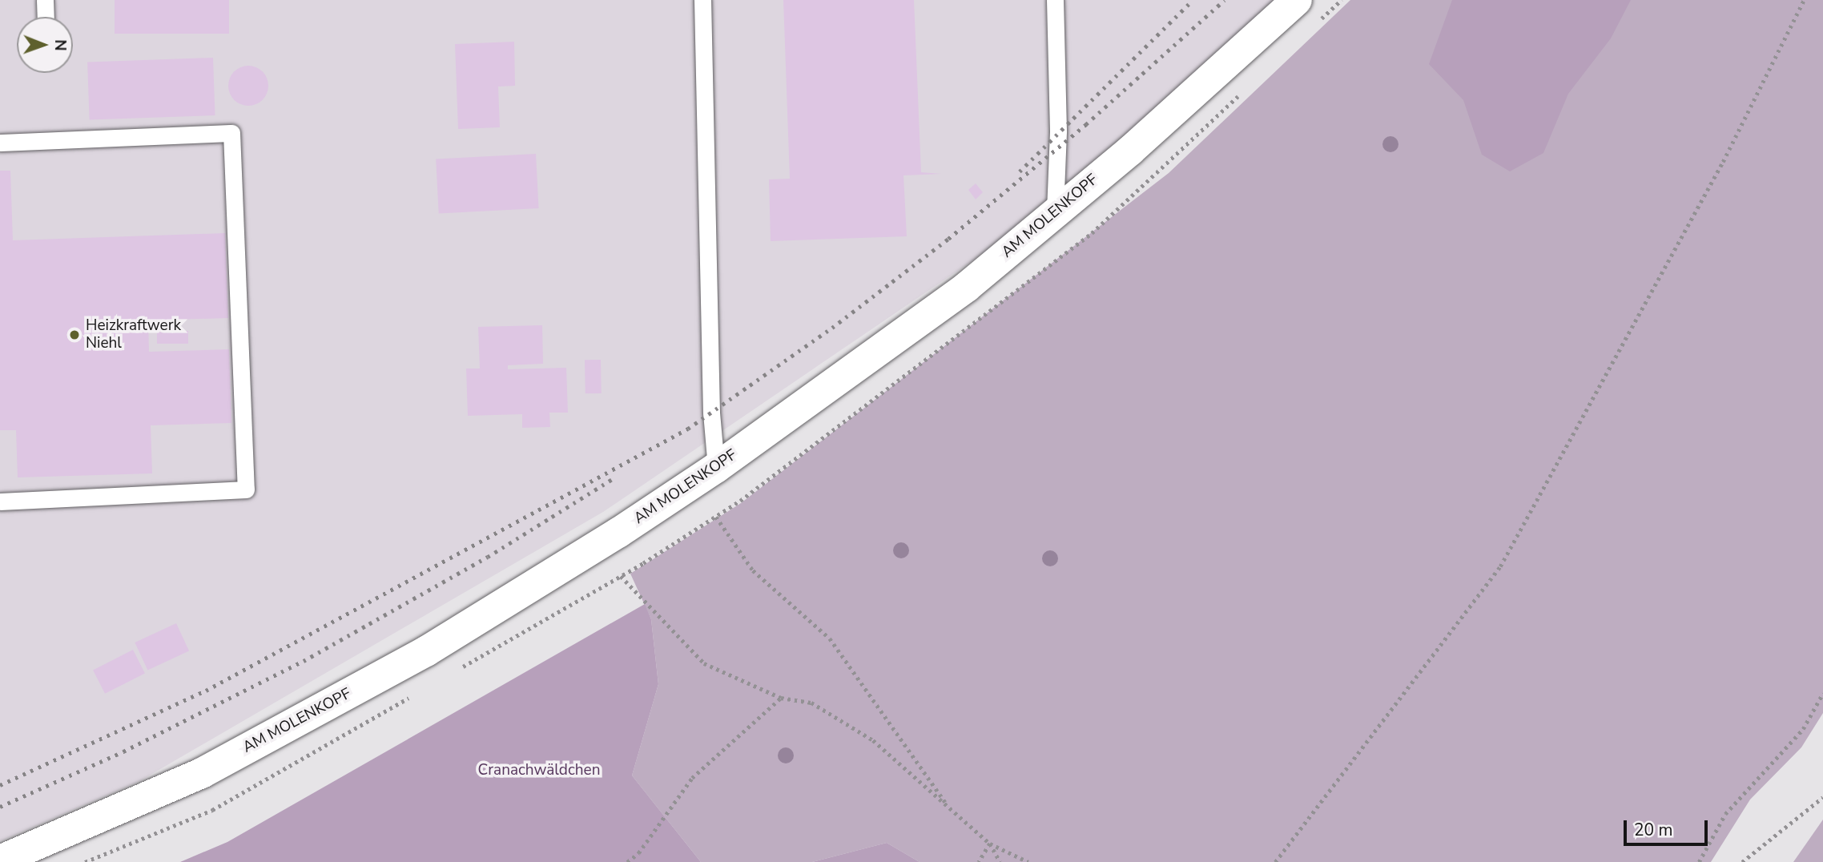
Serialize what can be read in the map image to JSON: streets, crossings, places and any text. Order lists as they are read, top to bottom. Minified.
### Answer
{"streets":{"street":["AM MOLENKOPF"]},"parks":["Cranachwäldchen"],"places":["Heizkraftwerk Niehl"],"scale_bar":"20 m","north":"right"}
